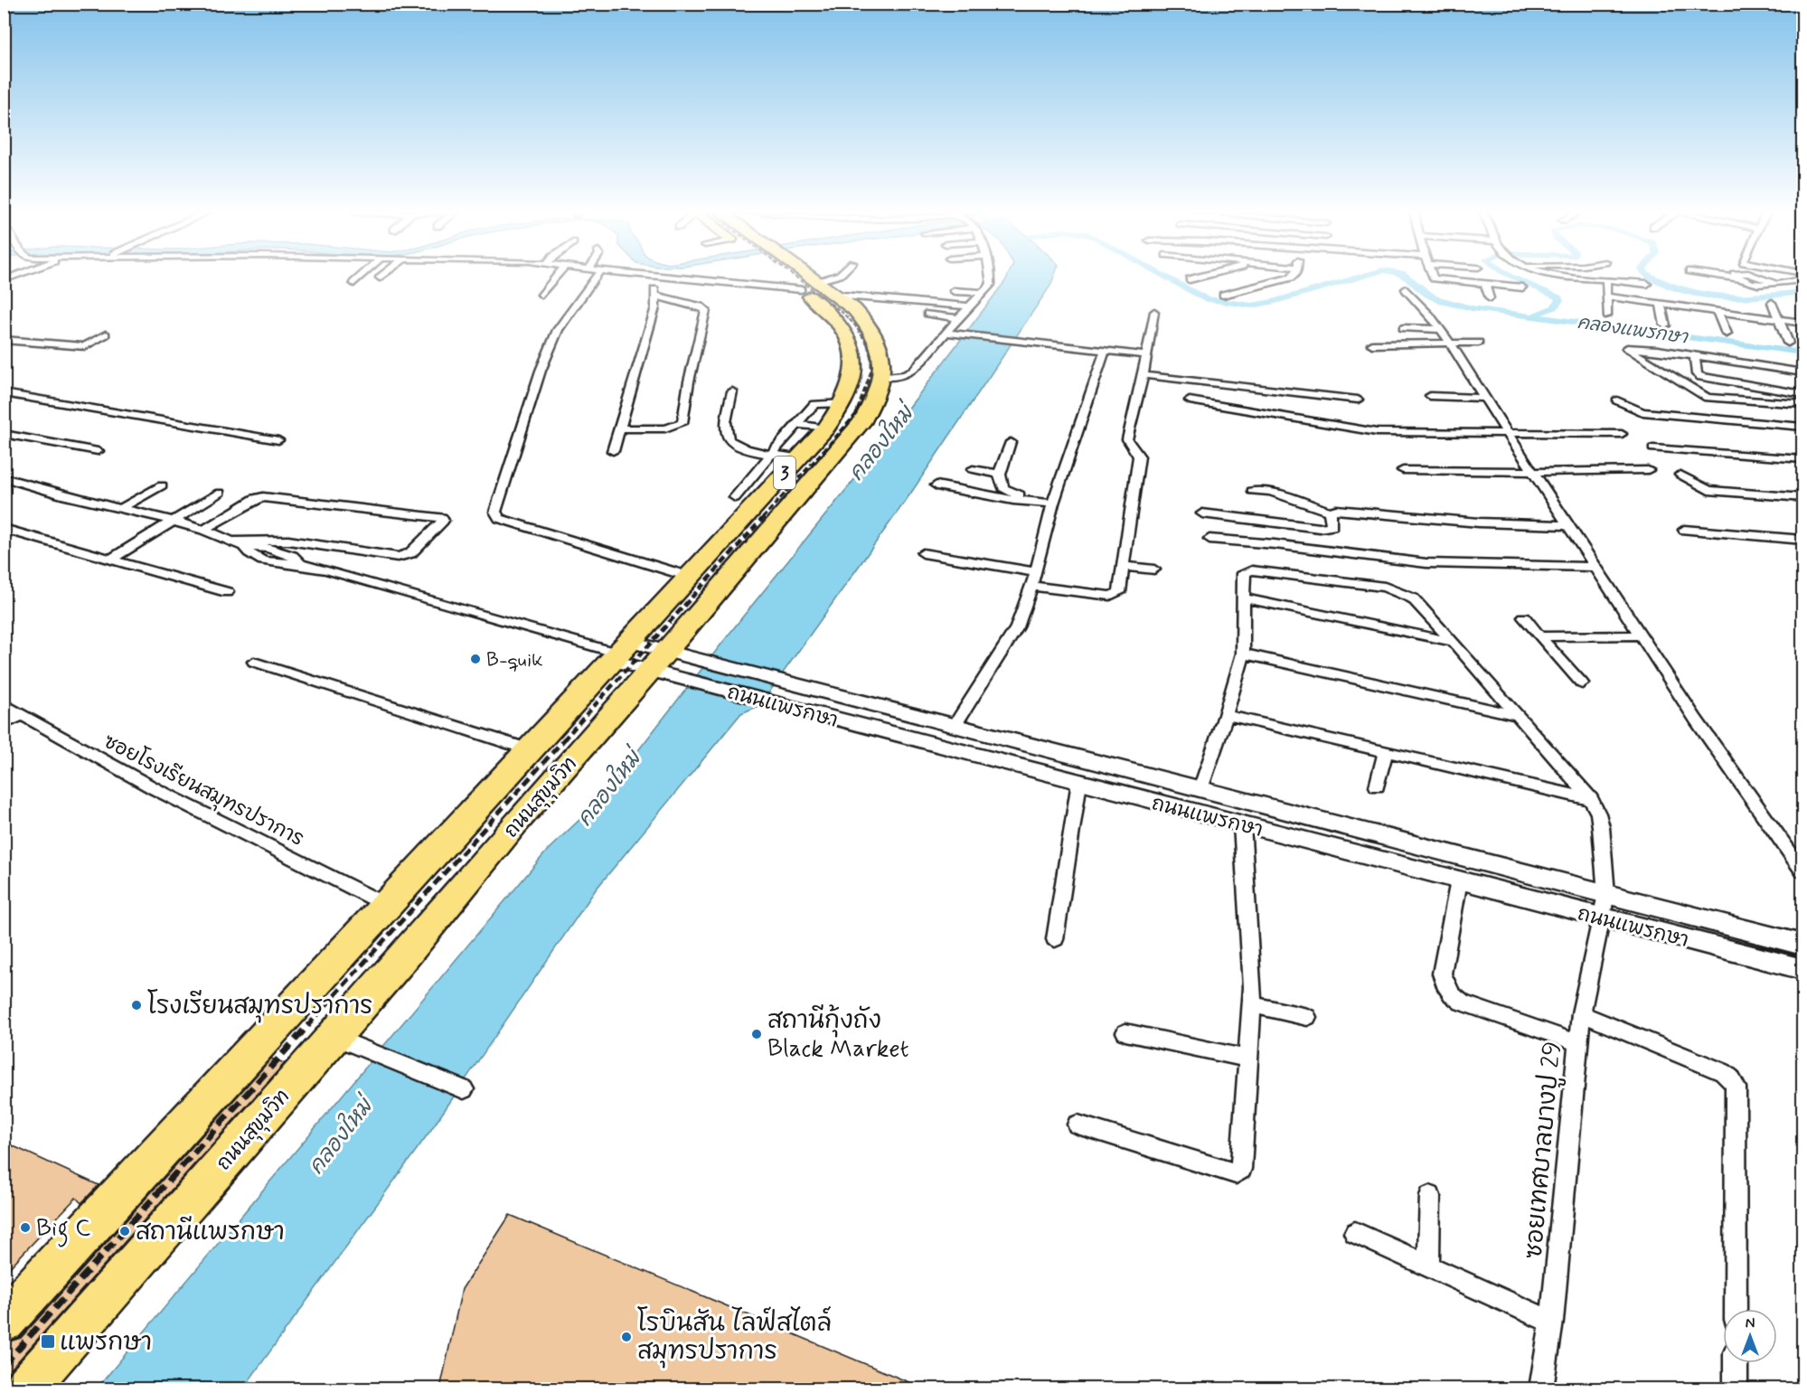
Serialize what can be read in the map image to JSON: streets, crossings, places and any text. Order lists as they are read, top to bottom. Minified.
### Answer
{"streets":{"highway":["3","ถนนสุขุมวิท"],"main road":["ถนนแพรกษา"],"street":["ซอยโรงเรียนสมุทรปราการ","ซอยเทศบาลบางปู 29"]},"crossings":[["ถนนแพรกษา","ถนนสุขุมวิท"],["ถนนแพรกษา","ซอยเทศบาลบางปู 29"],["ซอยโรงเรียนสมุทรปราการ","ถนนสุขุมวิท"]],"water":["คลองแพรกษา","คลองใหม่"],"places":{"other":["B-quik","โรงเรียนสมุทรปราการ","สถานีกุ้งถัง Black Market","Big C","สถานีแพรกษา","โรบินสัน ไลฟ์สไตล์ สมุทรปราการ"],"transit":["แพรกษา"]},"north":"top"}
